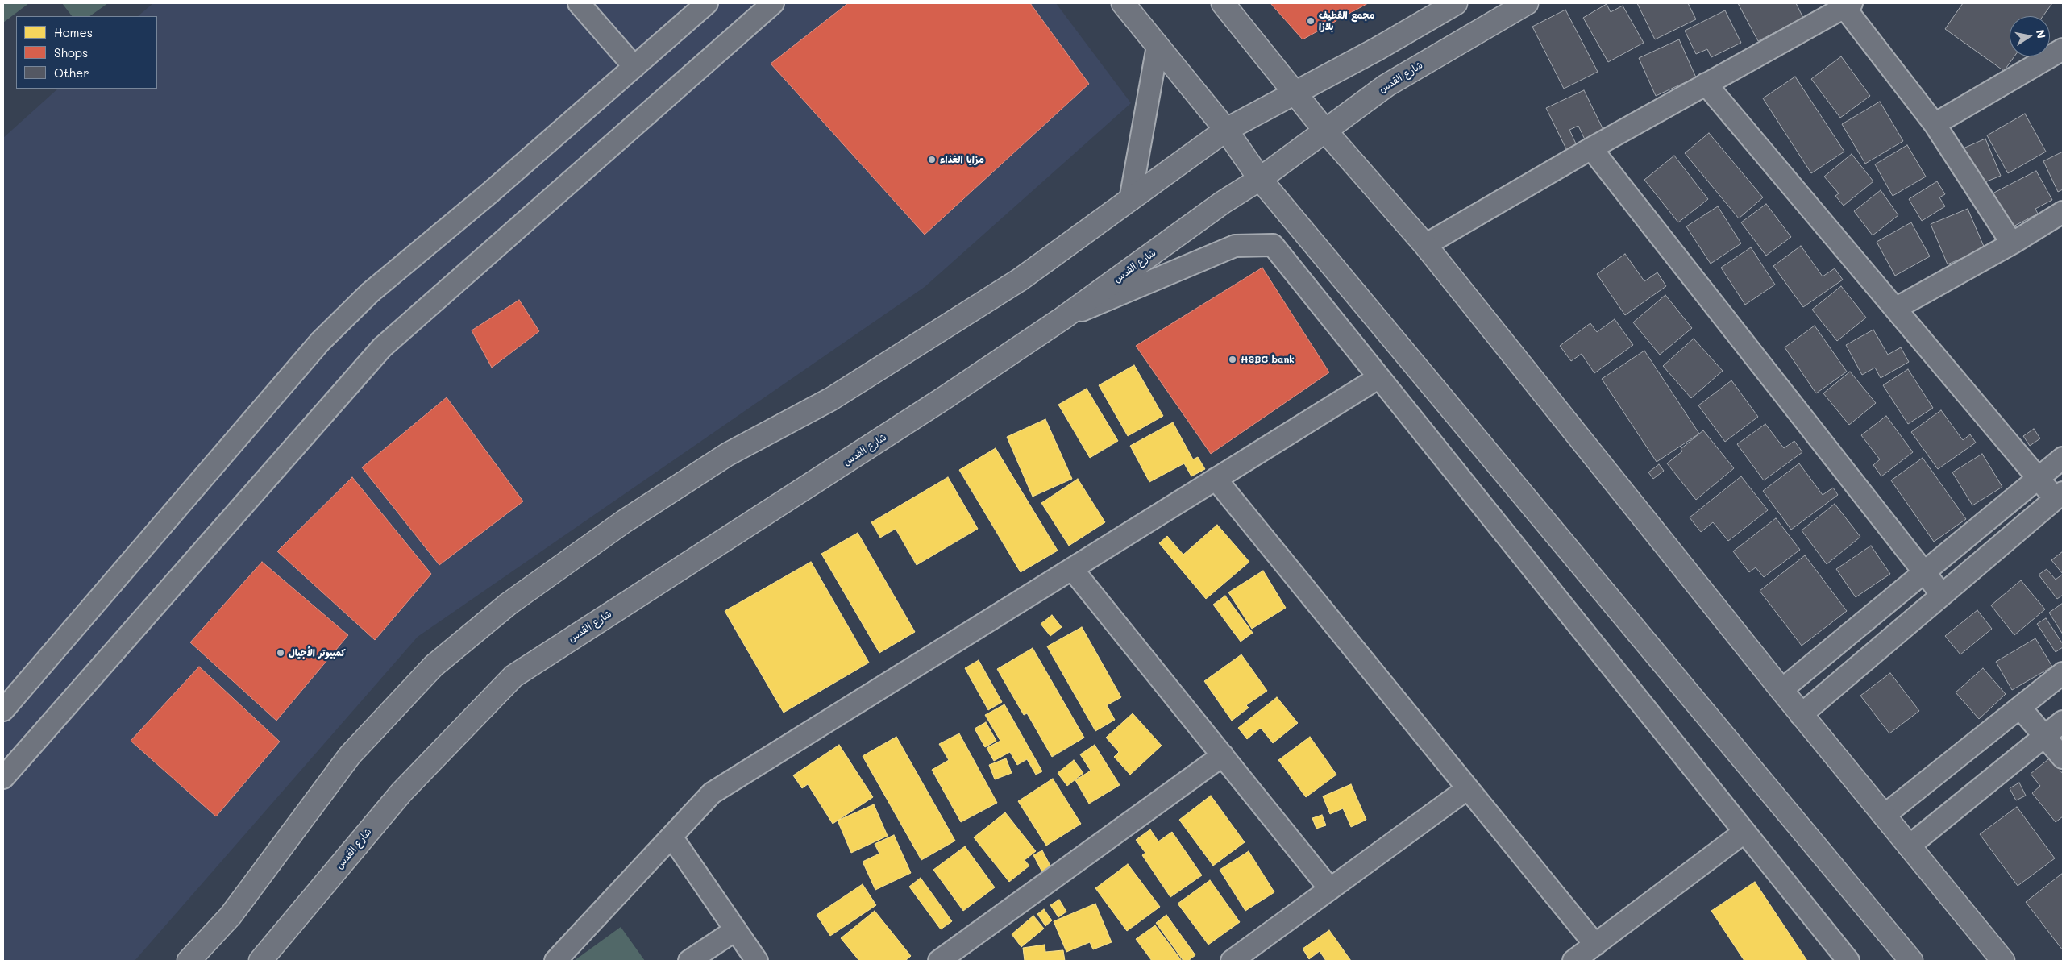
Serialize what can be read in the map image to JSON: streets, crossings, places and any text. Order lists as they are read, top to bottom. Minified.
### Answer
{"streets":{"main road":["شارع القدس"]},"places":["مجمع القطيف بلازا","مزايا الغذاء","HSBC bank","كمبيوتر الأجيال"],"legend":["Homes","Shops","Other"],"north":"right"}
